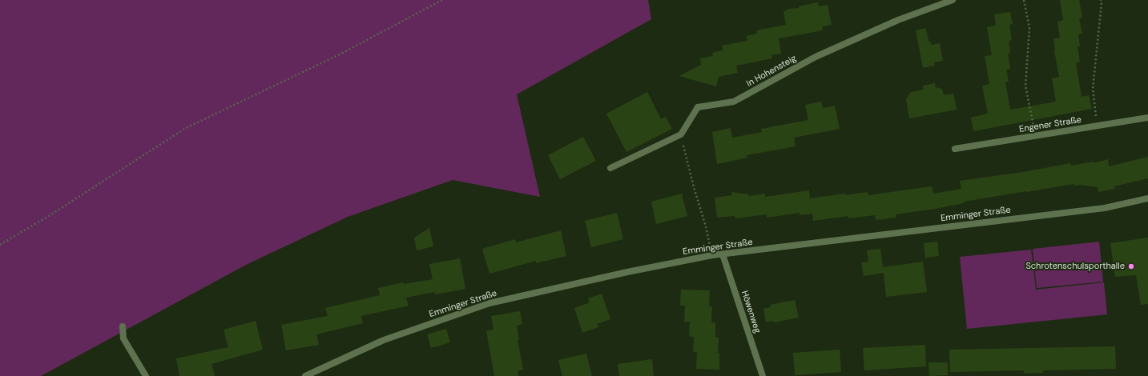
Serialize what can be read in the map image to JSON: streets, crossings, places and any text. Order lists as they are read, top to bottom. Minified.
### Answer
{"streets":{"street":["In Hohensteig","Engener Straße","Emminger Straße","Höwenweg"]},"crossings":[["Emminger Straße","Höwenweg"]],"places":["Schrotenschulsporthalle"]}
